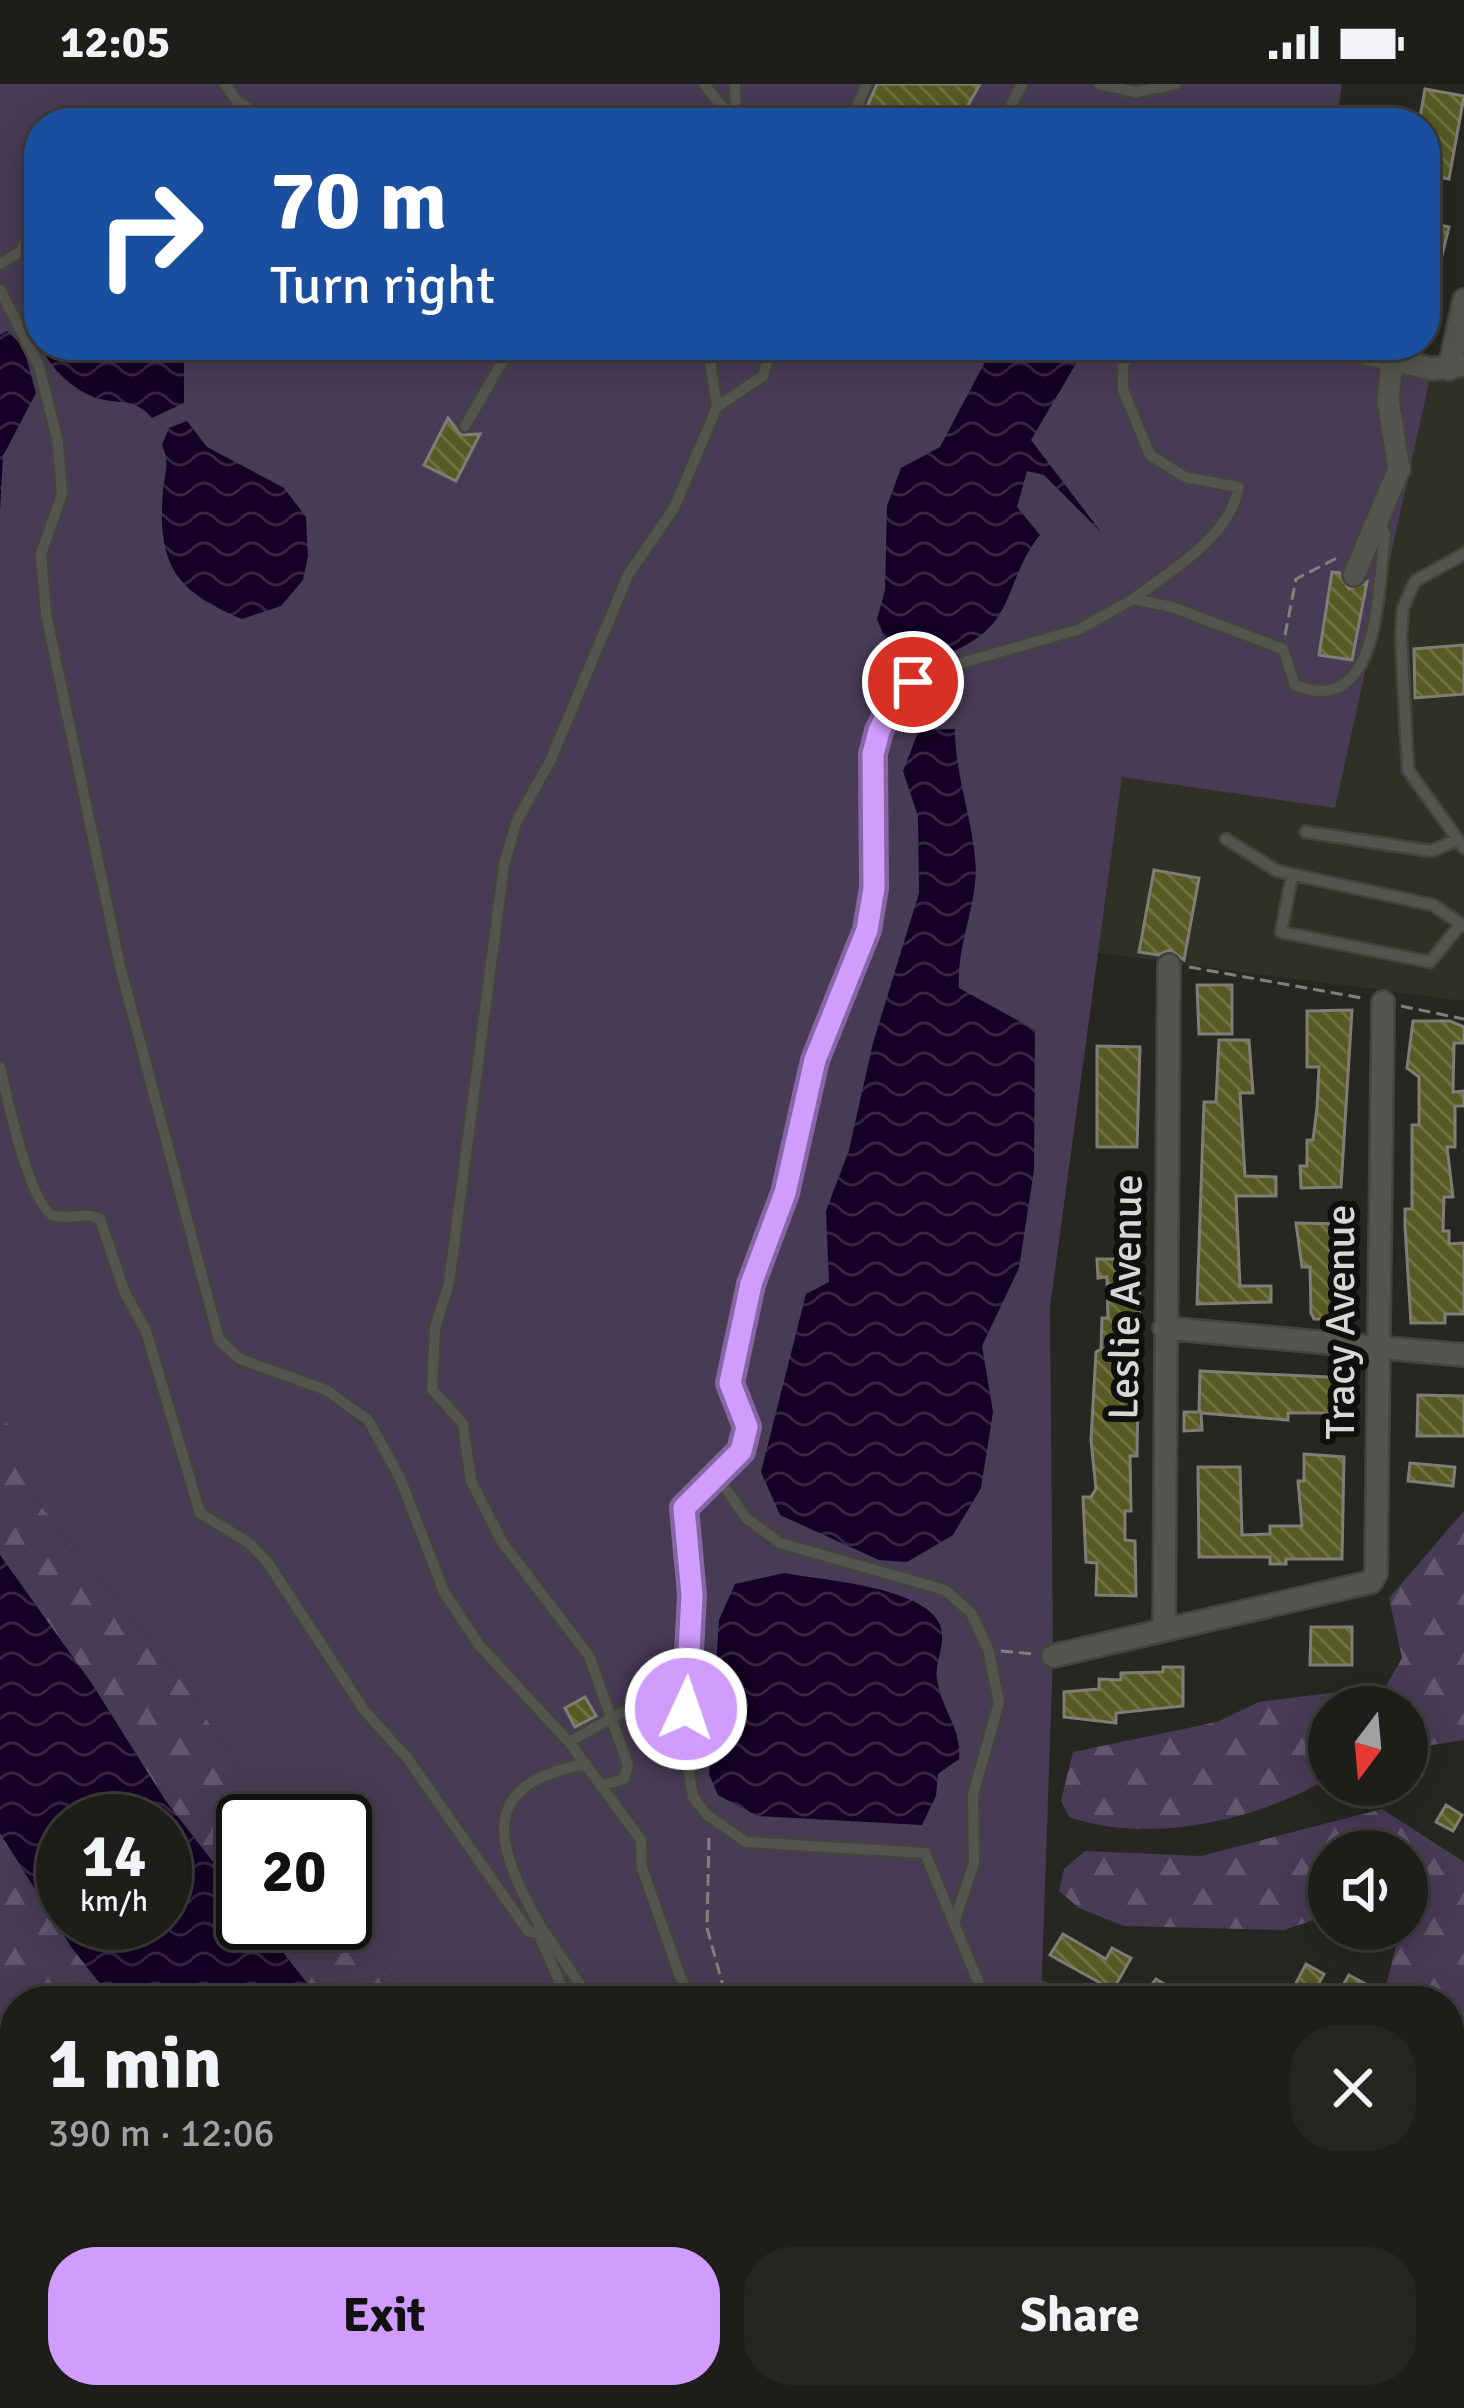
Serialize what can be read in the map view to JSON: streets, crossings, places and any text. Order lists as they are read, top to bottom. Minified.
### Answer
{"streets":{"street":["Leslie Avenue","Tracy Avenue"]},"crossings":[["Leslie Avenue","Tracy Avenue"]],"north":"bottom","page":{"status":"12:05","turn":["70 m","Turn right"],"speed":"14 km/h","limit":"20","heading":["1 min","390 m · 12:06"],"buttons":["Exit","Share"]}}
